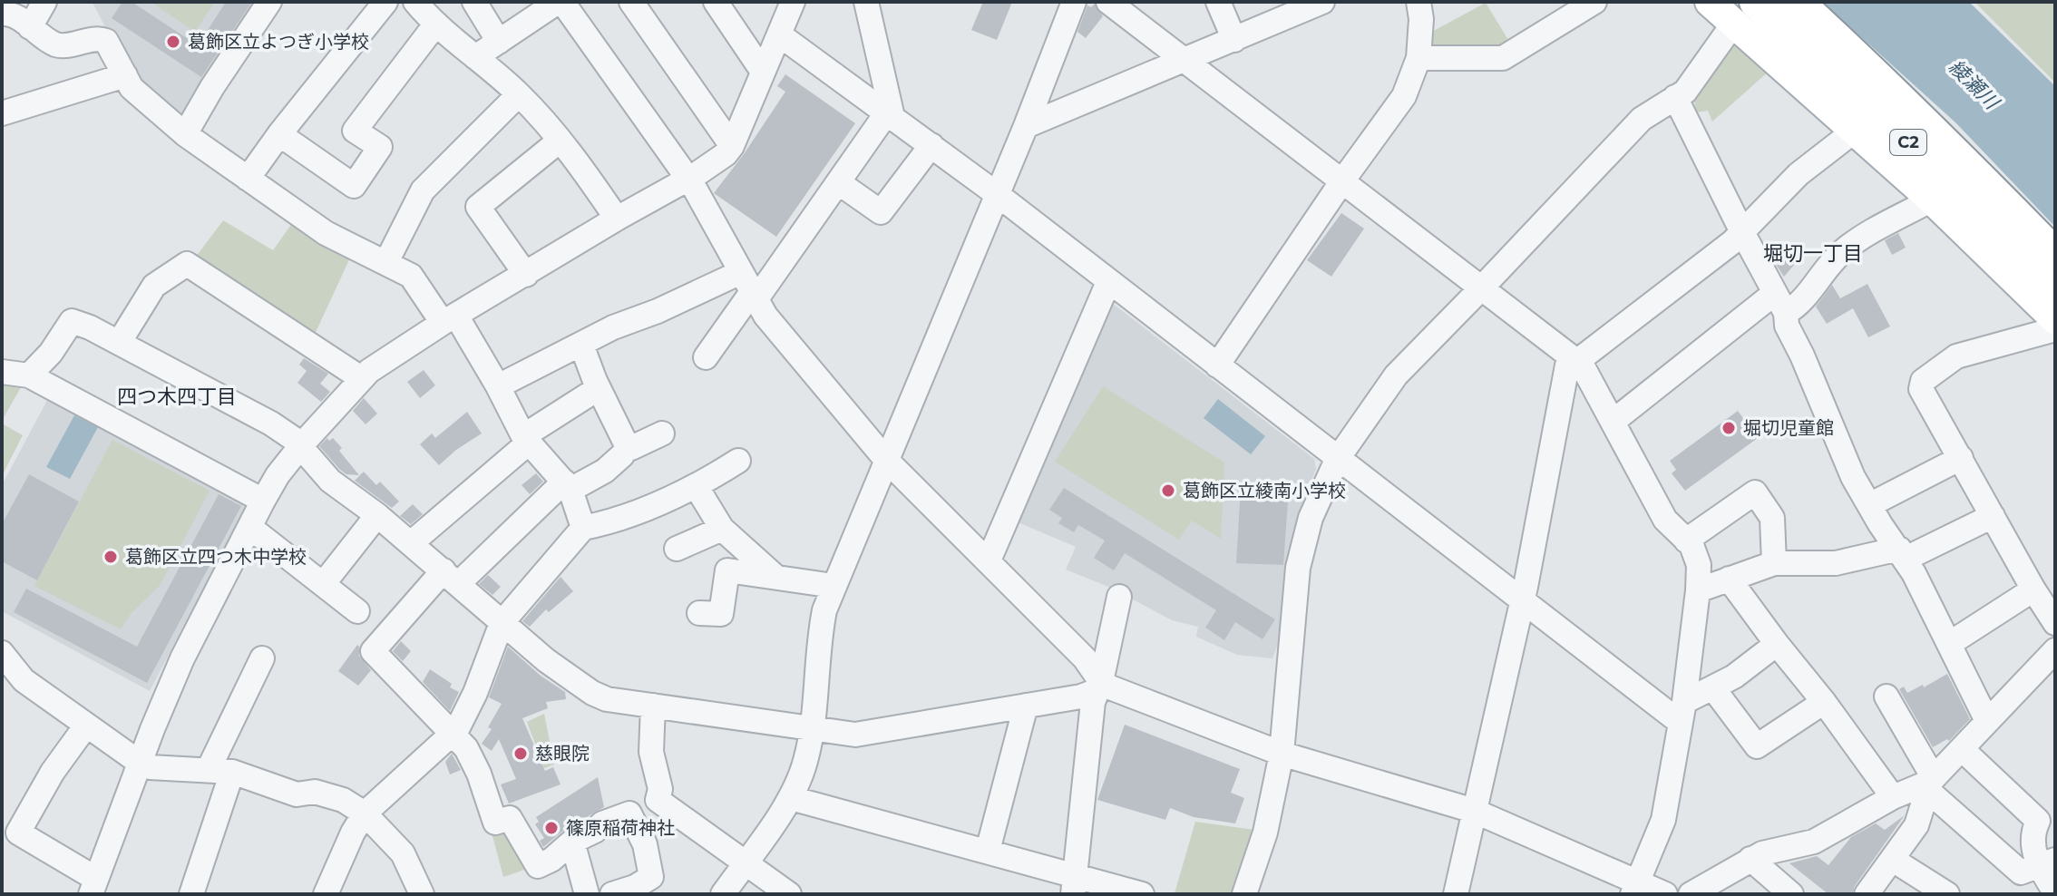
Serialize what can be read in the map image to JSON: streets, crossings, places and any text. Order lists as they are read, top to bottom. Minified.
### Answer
{"streets":{"highway":["C2"]},"districts":["堀切一丁目","四つ木四丁目"],"water":["綾瀬川"],"places":["葛飾区立よつぎ小学校","堀切児童館","葛飾区立綾南小学校","葛飾区立四つ木中学校","慈眼院","篠原稲荷神社"]}
